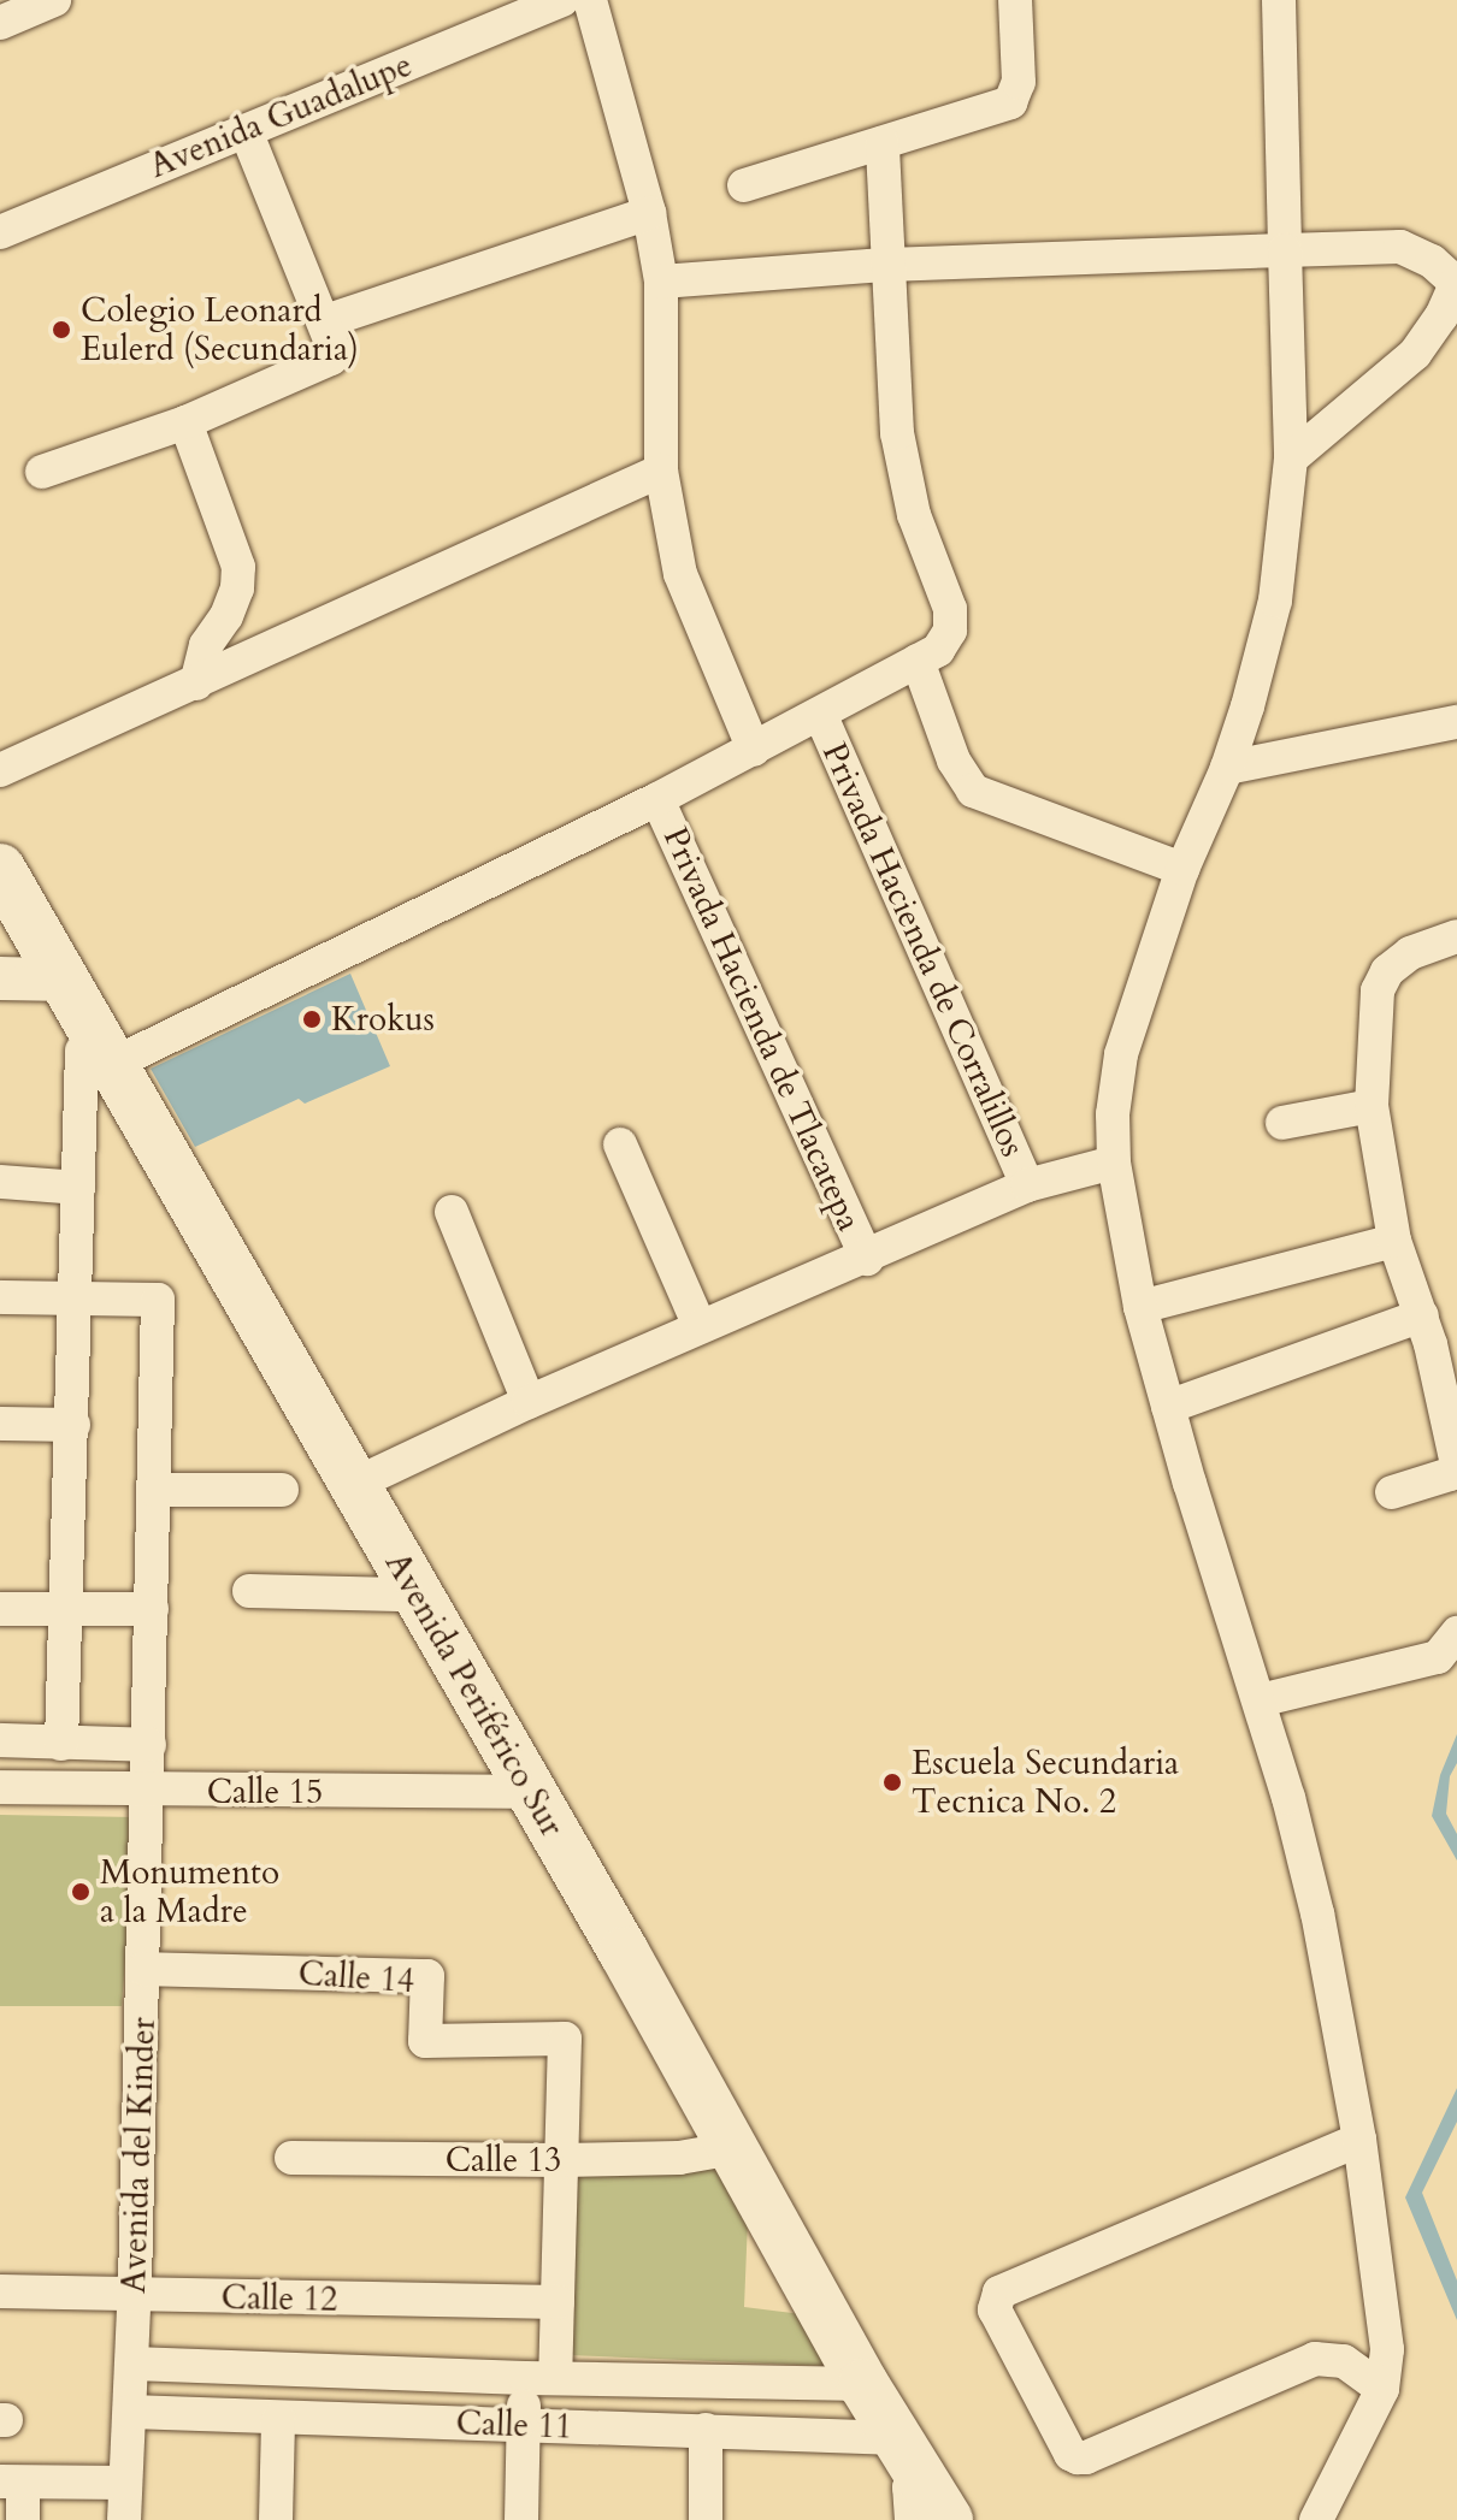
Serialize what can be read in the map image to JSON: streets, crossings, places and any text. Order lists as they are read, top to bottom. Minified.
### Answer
{"streets":{"street":["Avenida Guadalupe","Privada Hacienda de Corralillos","Privada Hacienda de Tlacatepa","Avenida Periférico Sur","Calle 15","Calle 14","Avenida del Kinder","Calle 13","Calle 12","Calle 11"]},"crossings":[["Avenida Periférico Sur","Calle 15"],["Avenida Periférico Sur","Calle 11"],["Calle 15","Avenida del Kinder"],["Calle 14","Avenida del Kinder"],["Calle 14","Calle 13"],["Avenida del Kinder","Calle 12"],["Avenida del Kinder","Calle 11"]],"places":["Colegio Leonard Eulerd (Secundaria)","Krokus","Escuela Secundaria Tecnica No. 2","Monumento a la Madre"]}
